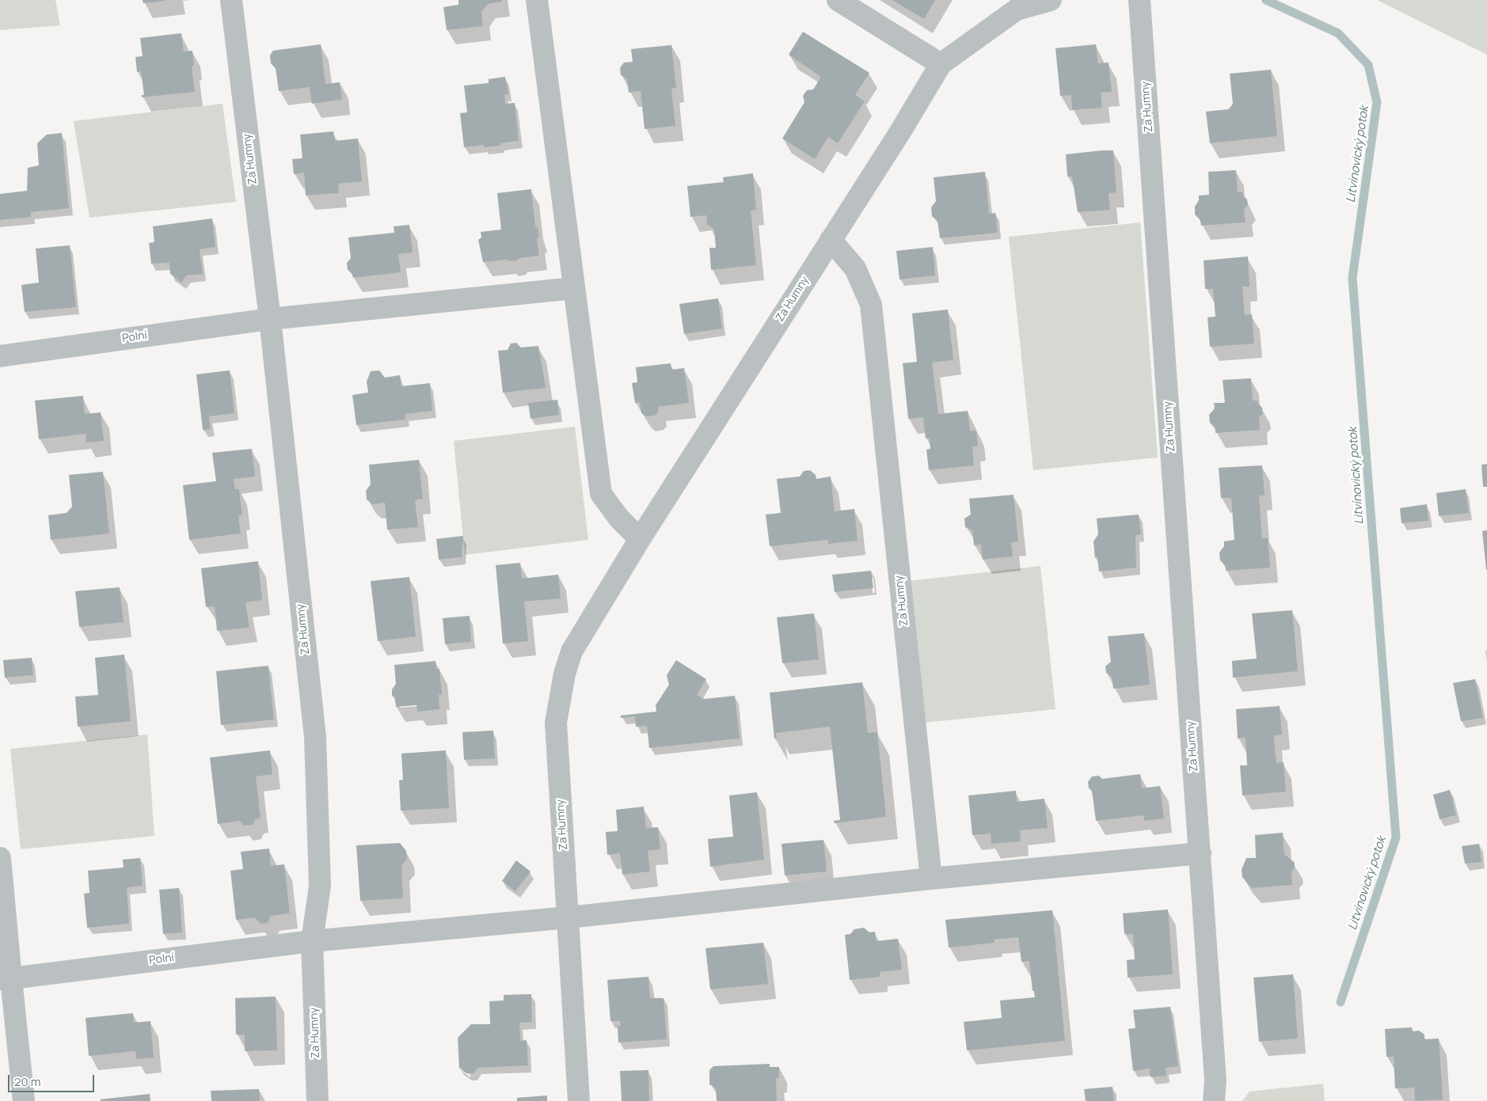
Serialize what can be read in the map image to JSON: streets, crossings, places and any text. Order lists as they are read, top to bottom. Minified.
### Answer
{"streets":{"street":["Za Humny","Polní"]},"crossings":[["Za Humny","Polní"]],"water":["Litvínovický potok"],"scale_bar":"20 m"}
